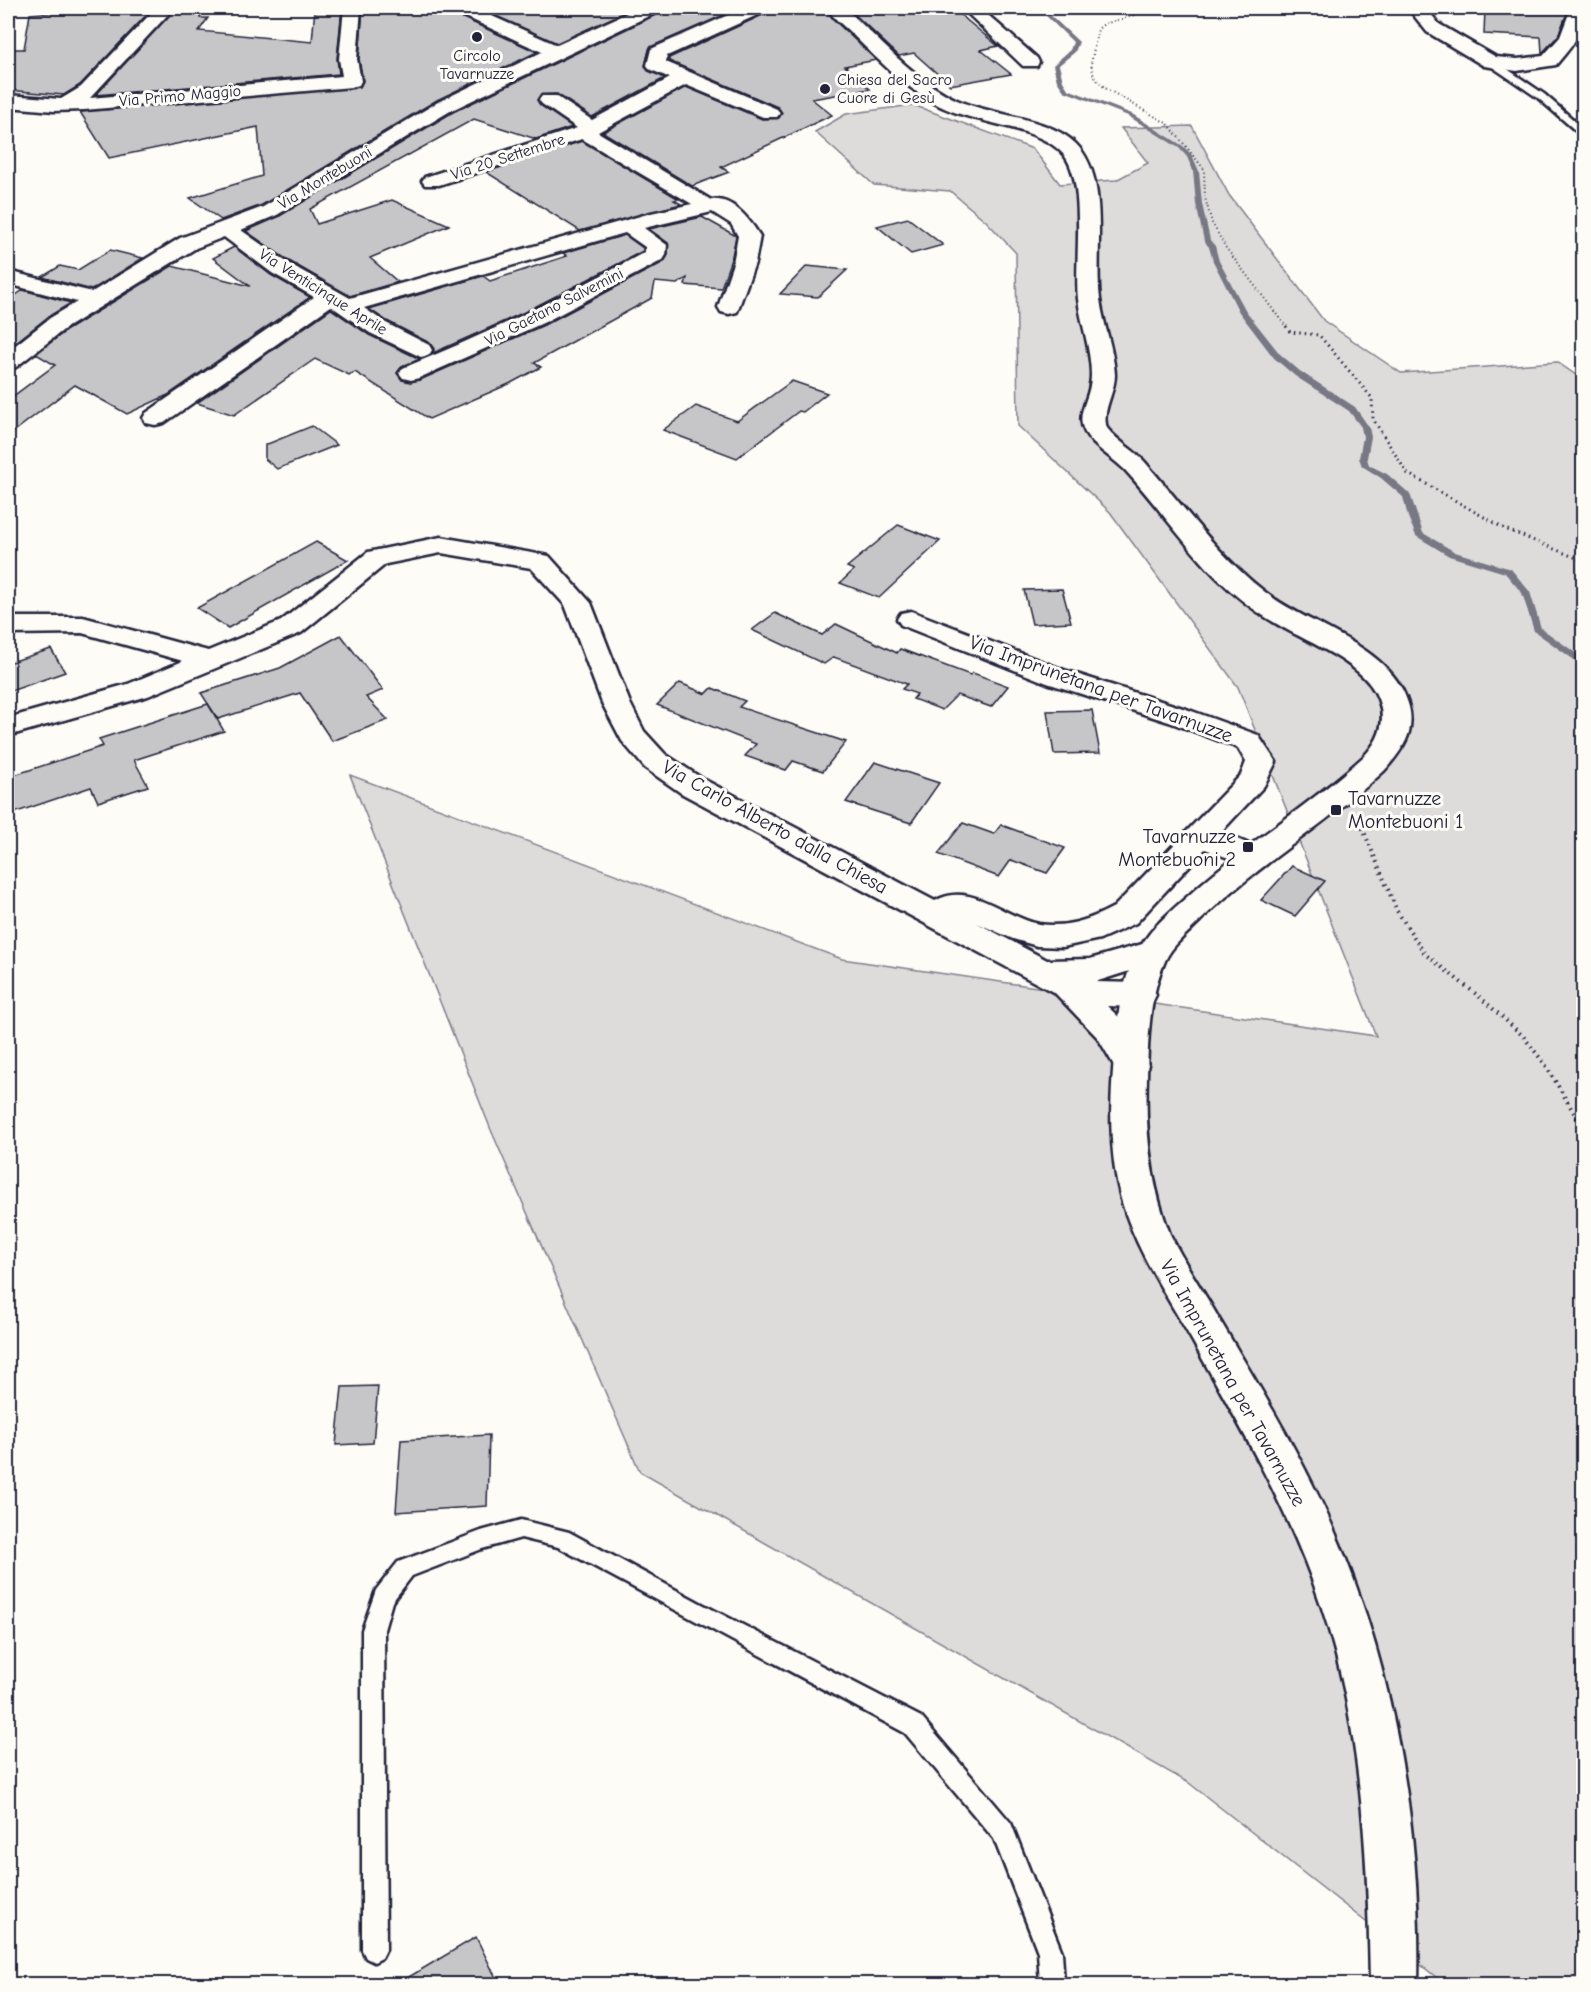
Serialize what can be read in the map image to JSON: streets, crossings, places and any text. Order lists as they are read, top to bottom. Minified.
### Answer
{"streets":{"street":["Via Primo Maggio","Via 20 Settembre","Via Montebuoni","Via Venticinque Aprile","Via Gaetano Salvemini","Via Imprunetana per Tavarnuzze","Via Carlo Alberto dalla Chiesa"]},"crossings":[["Via Montebuoni","Via Venticinque Aprile"],["Via Imprunetana per Tavarnuzze","Via Carlo Alberto dalla Chiesa"]],"places":{"other":["Circolo Tavarnuzze","Chiesa del Sacro Cuore di Gesù"],"transit":["Tavarnuzze Montebuoni 1","Tavarnuzze Montebuoni 2"]}}
